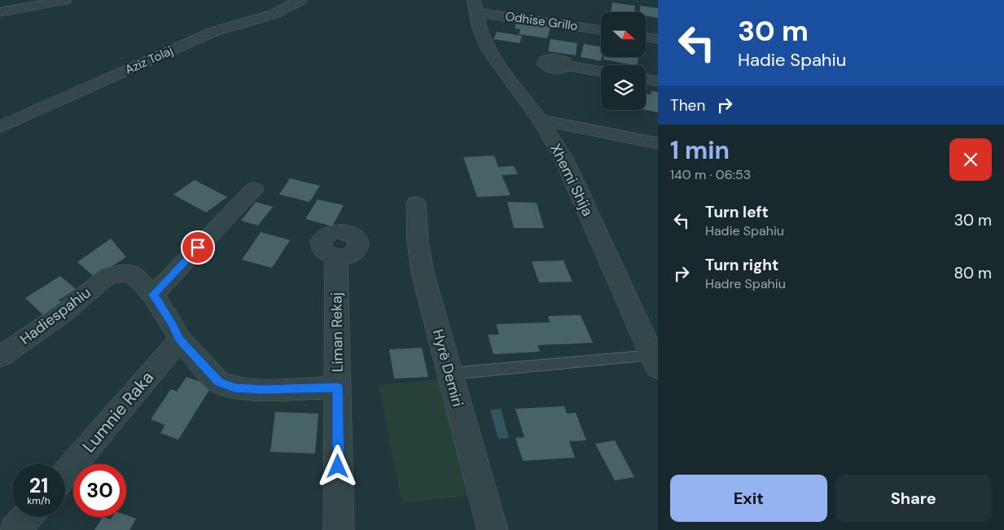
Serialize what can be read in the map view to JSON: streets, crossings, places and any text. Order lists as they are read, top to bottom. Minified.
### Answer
{"streets":{"street":["Odhise Grillo","Aziz Tolaj","Xhemi Shija","Hadiespahiu","Liman Rekaj","Hyrë Demiri","Lumnie Raka"]},"crossings":[["Odhise Grillo","Xhemi Shija"]],"north":"right","page":{"turn":["30 m","Hadie Spahiu"],"then":"Then","heading":["1 min","140 m · 06:53"],"list":[{"name":"Turn left","note":"Hadie Spahiu","value":"30 m"},{"name":"Turn right","note":"Hadre Spahiu","value":"80 m"}],"speed":"21 km/h","limit":"30","buttons":["Exit","Share"]}}
